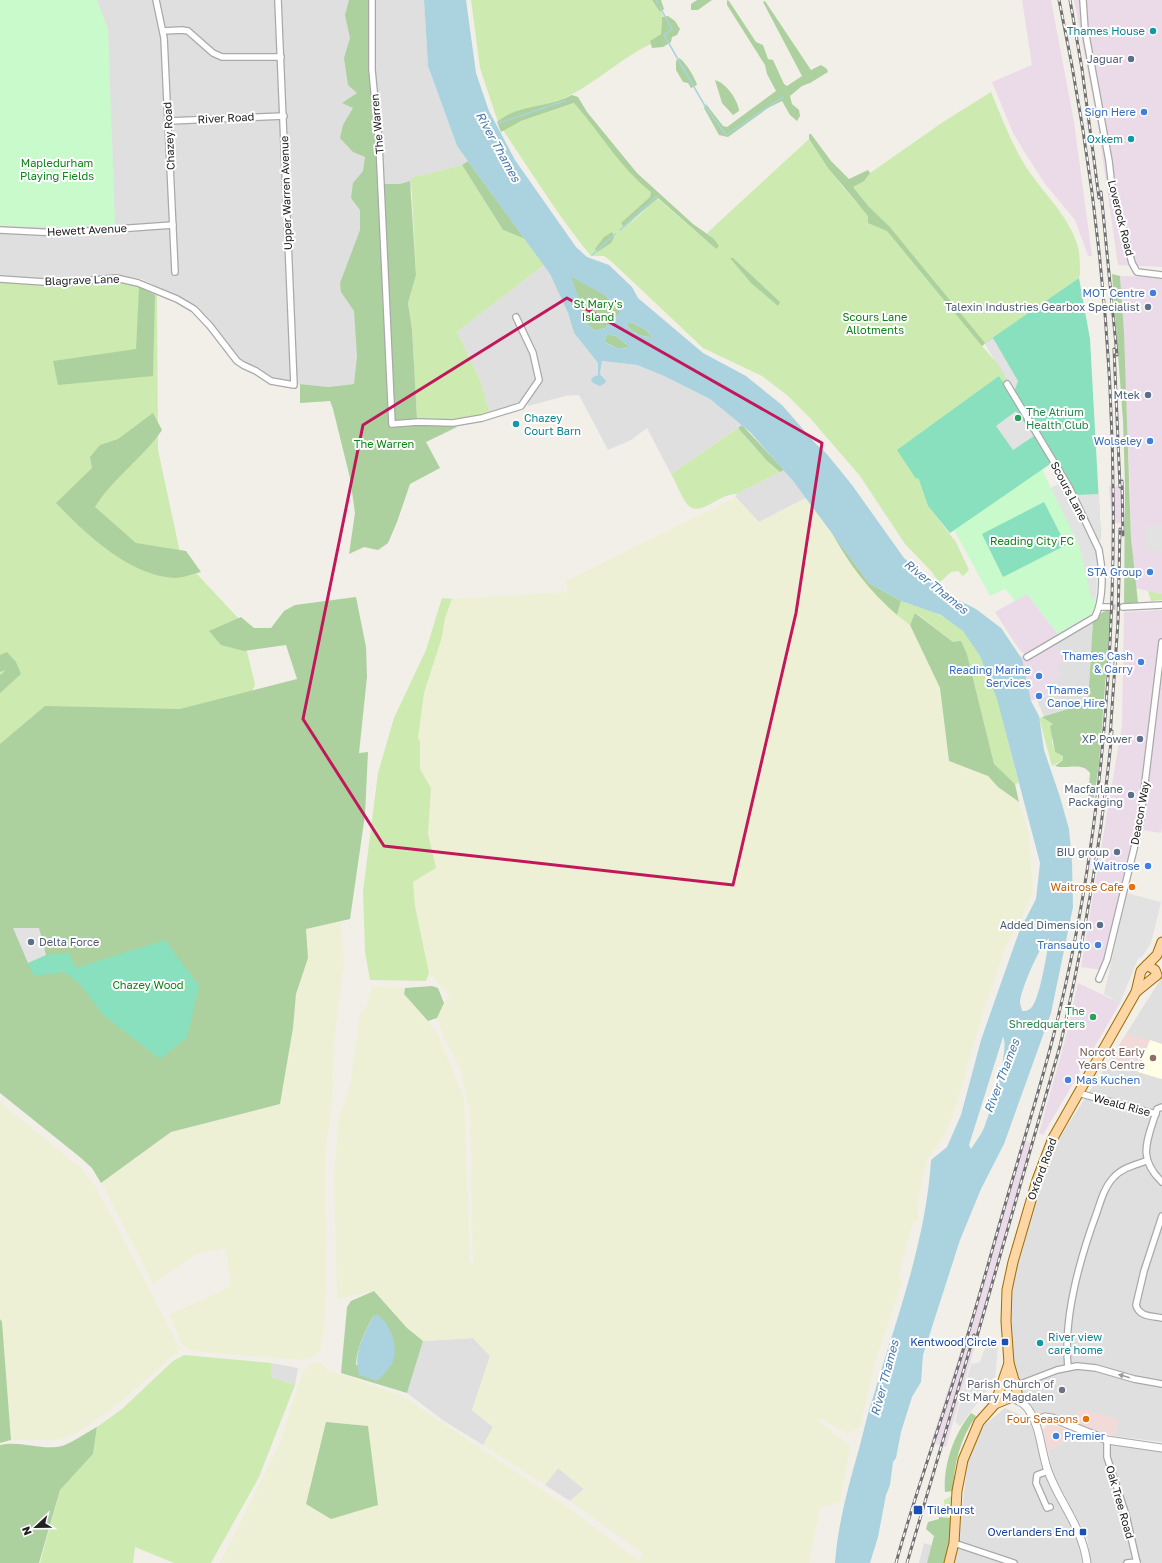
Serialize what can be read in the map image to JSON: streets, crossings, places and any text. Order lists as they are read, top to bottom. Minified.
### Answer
{"streets":{"main road":["Oxford Road"],"street":["River Road","The Warren","Chazey Road","Upper Warren Avenue","Loverock Road","Hewett Avenue","Blagrave Lane","Scours Lane","Deacon Way","Weald Rise","Oak Tree Road"]},"crossings":[["River Road","Chazey Road"],["River Road","Upper Warren Avenue"],["Chazey Road","Hewett Avenue"],["Upper Warren Avenue","Blagrave Lane"],["Weald Rise","Oxford Road"]],"water":["River Thames"],"parks":["Mapledurham Playing Fields","St Mary's Island","Scours Lane Allotments","The Warren","Reading City FC","Chazey Wood"],"places":{"other":["Thames House","Jaguar","Sign Here","Oxkem","MOT Centre","Talexin Industries Gearbox Specialist","Mtek","The Atrium Health Club","Chazey Court Barn","Wolseley","STA Group","Thames Cash & Carry","Reading Marine Services","Thames Canoe Hire","XP Power","Macfarlane Packaging","BIU group","Waitrose","Waitrose Cafe","Added Dimension","Delta Force","Transauto","The Shredquarters","Norcot Early Years Centre","Mas Kuchen","River view care home","Parish Church of St Mary Magdalen","Four Seasons","Premier"],"transit":["Kentwood Circle","Tilehurst","Overlanders End"]},"north":"left"}
